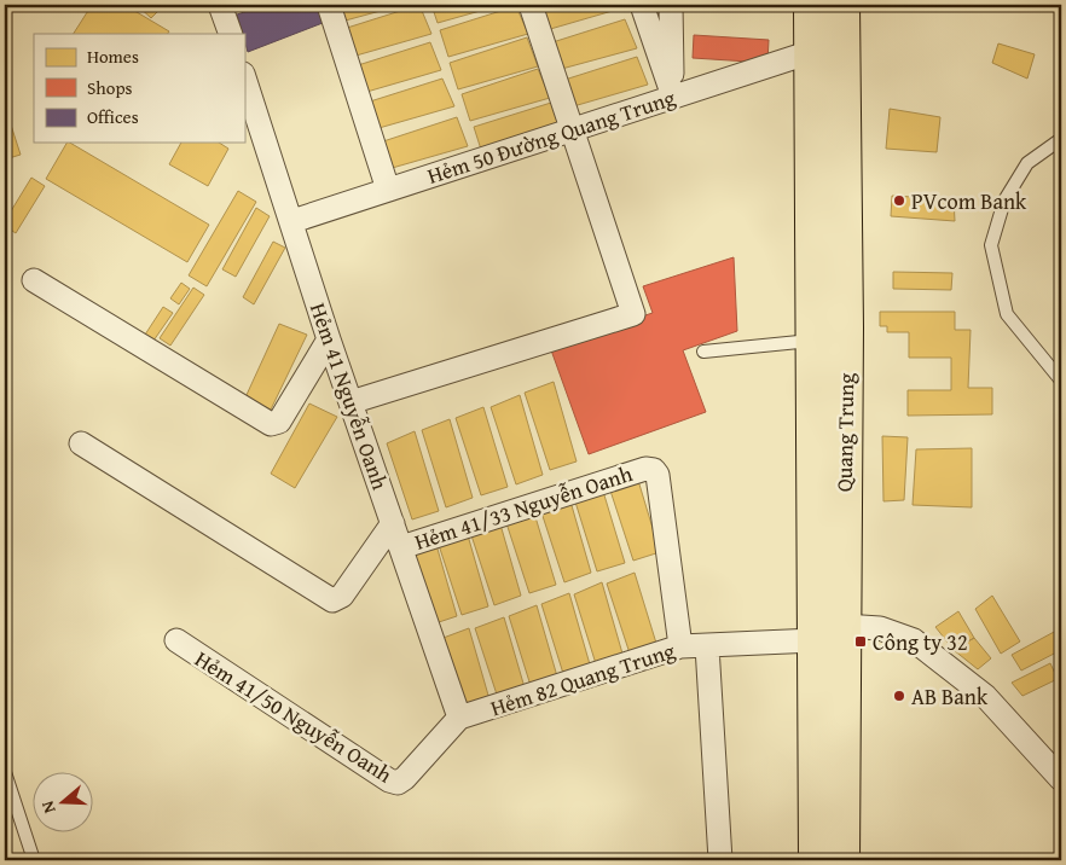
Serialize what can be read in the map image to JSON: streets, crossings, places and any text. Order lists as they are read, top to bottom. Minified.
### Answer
{"streets":{"main road":["Quang Trung"],"street":["Hẻm 50 Đường Quang Trung","Hẻm 41 Nguyễn Oanh","Hẻm 41/33 Nguyễn Oanh","Hẻm 82 Quang Trung","Hẻm 41/50 Nguyễn Oanh"]},"crossings":[["Hẻm 50 Đường Quang Trung","Hẻm 41 Nguyễn Oanh"],["Hẻm 50 Đường Quang Trung","Quang Trung"],["Hẻm 41 Nguyễn Oanh","Hẻm 41/33 Nguyễn Oanh"],["Hẻm 41 Nguyễn Oanh","Hẻm 82 Quang Trung"],["Hẻm 41 Nguyễn Oanh","Hẻm 41/50 Nguyễn Oanh"],["Quang Trung","Hẻm 82 Quang Trung"],["Hẻm 41/33 Nguyễn Oanh","Hẻm 82 Quang Trung"],["Hẻm 82 Quang Trung","Hẻm 41/50 Nguyễn Oanh"]],"places":{"other":["PVcom Bank","AB Bank"],"transit":["Công ty 32"]},"legend":["Homes","Shops","Offices"],"north":"left"}
